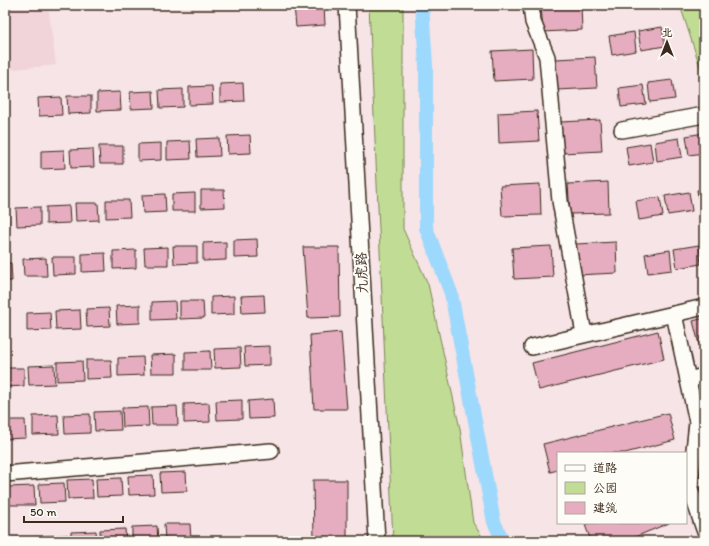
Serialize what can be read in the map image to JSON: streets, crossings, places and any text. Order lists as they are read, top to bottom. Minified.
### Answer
{"streets":{"street":["九虎路"]},"legend":["道路","公园","建筑"],"scale_bar":"50 m","north":"top"}
